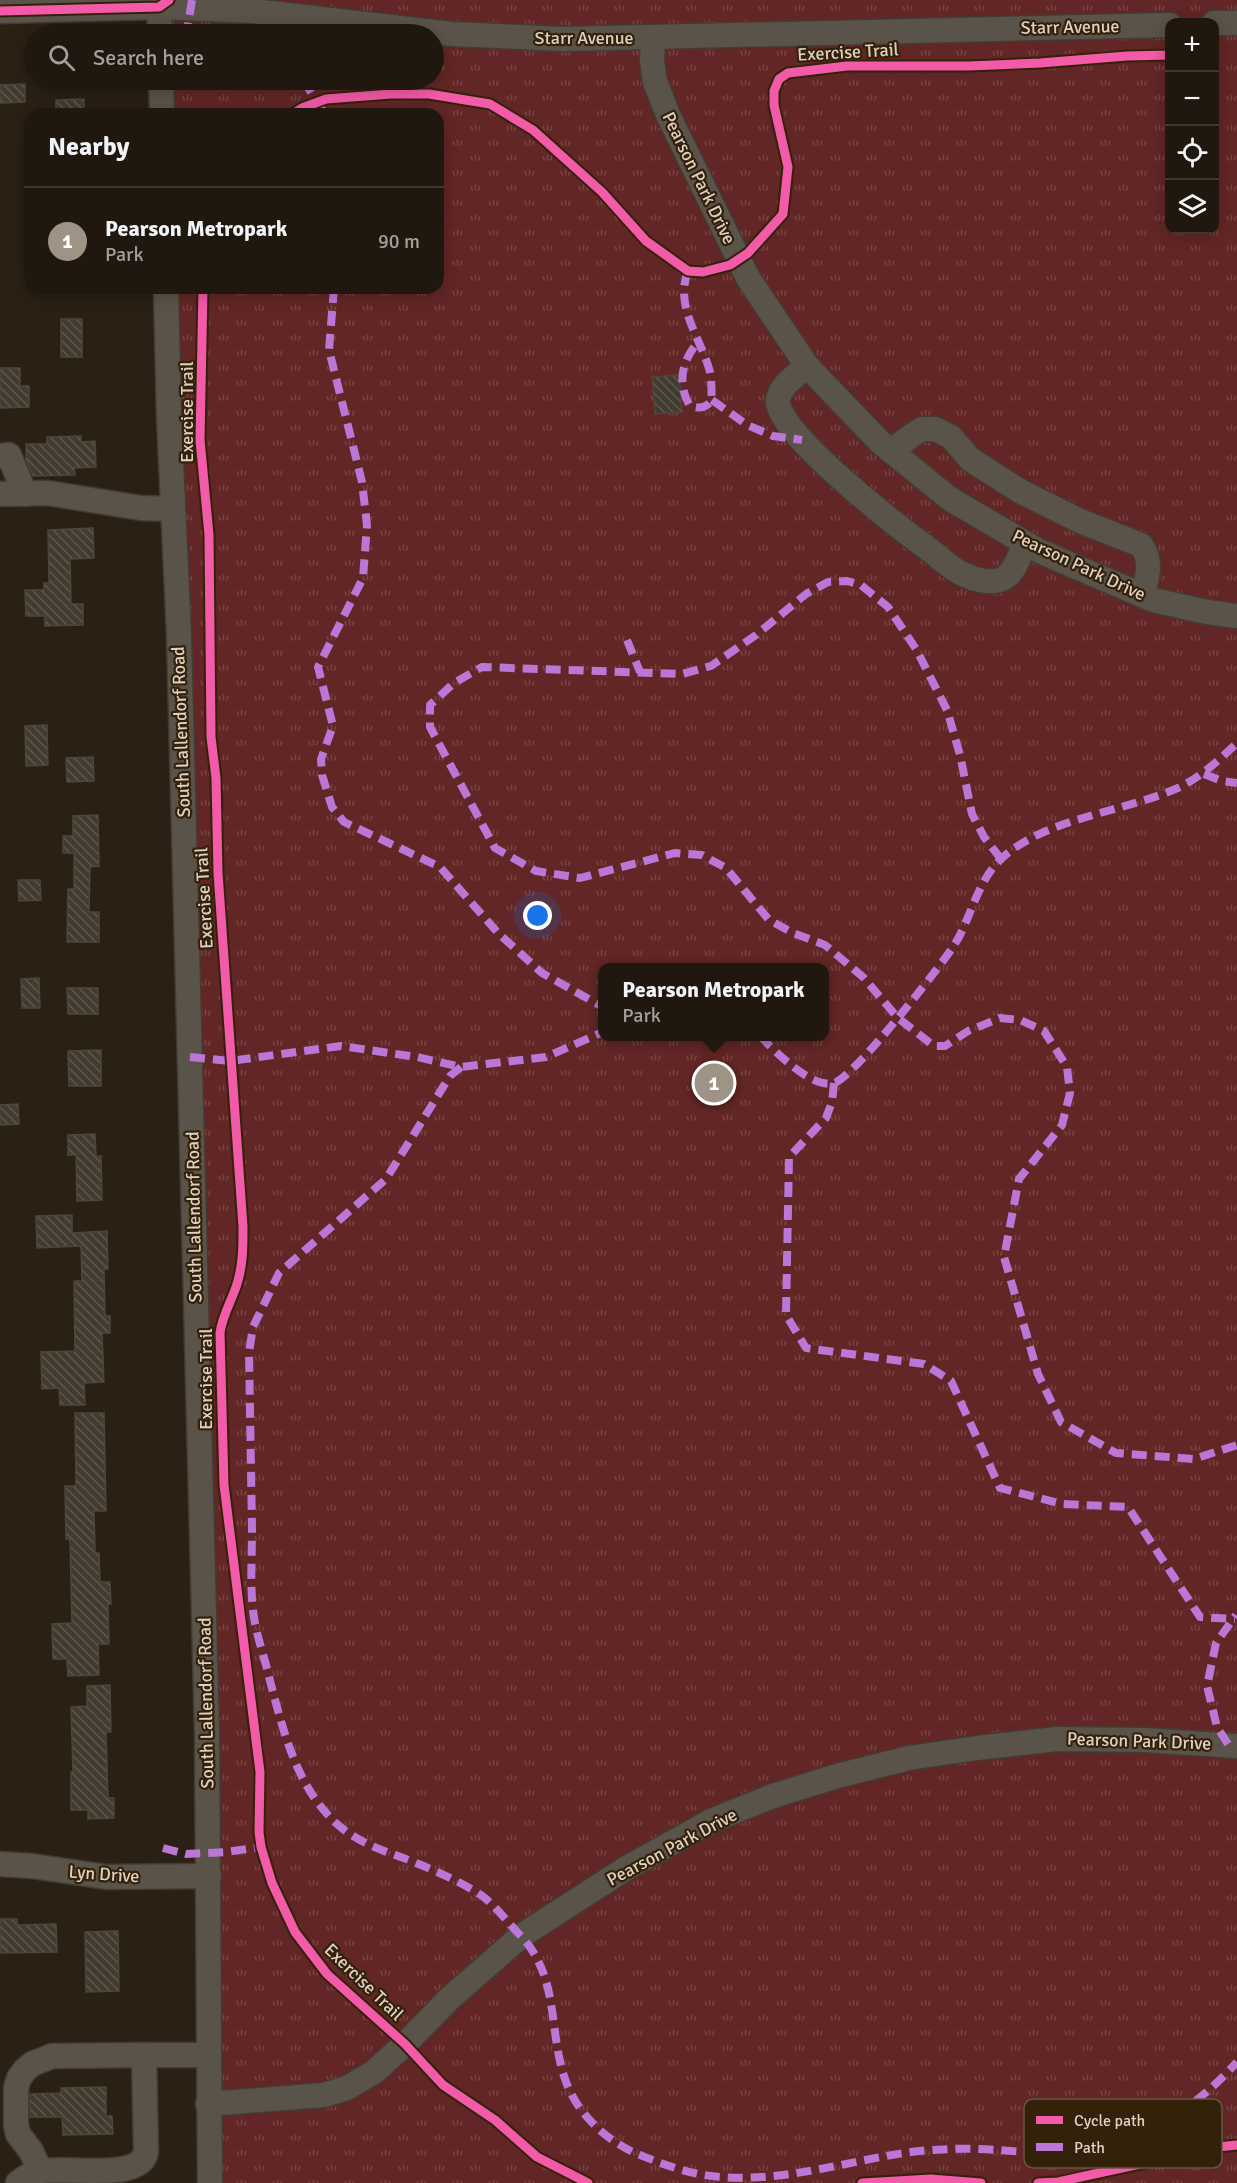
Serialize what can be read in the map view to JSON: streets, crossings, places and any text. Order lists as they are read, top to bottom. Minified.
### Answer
{"streets":{"street":["Starr Avenue","Pearson Park Drive","South Lallendorf Road","Lyn Drive"],"cycle path":["Exercise Trail"]},"crossings":[["Starr Avenue","Pearson Park Drive"],["Pearson Park Drive","South Lallendorf Road"],["South Lallendorf Road","Lyn Drive"]],"legend":["Cycle path","Path"],"page":{"map_buttons":["+","−"],"search":"Search here","heading":"Nearby","list":[{"mark":"1","name":"Pearson Metropark","note":"Park","value":"90 m"}],"popup":["Pearson Metropark","Park"],"pins":"1"}}
